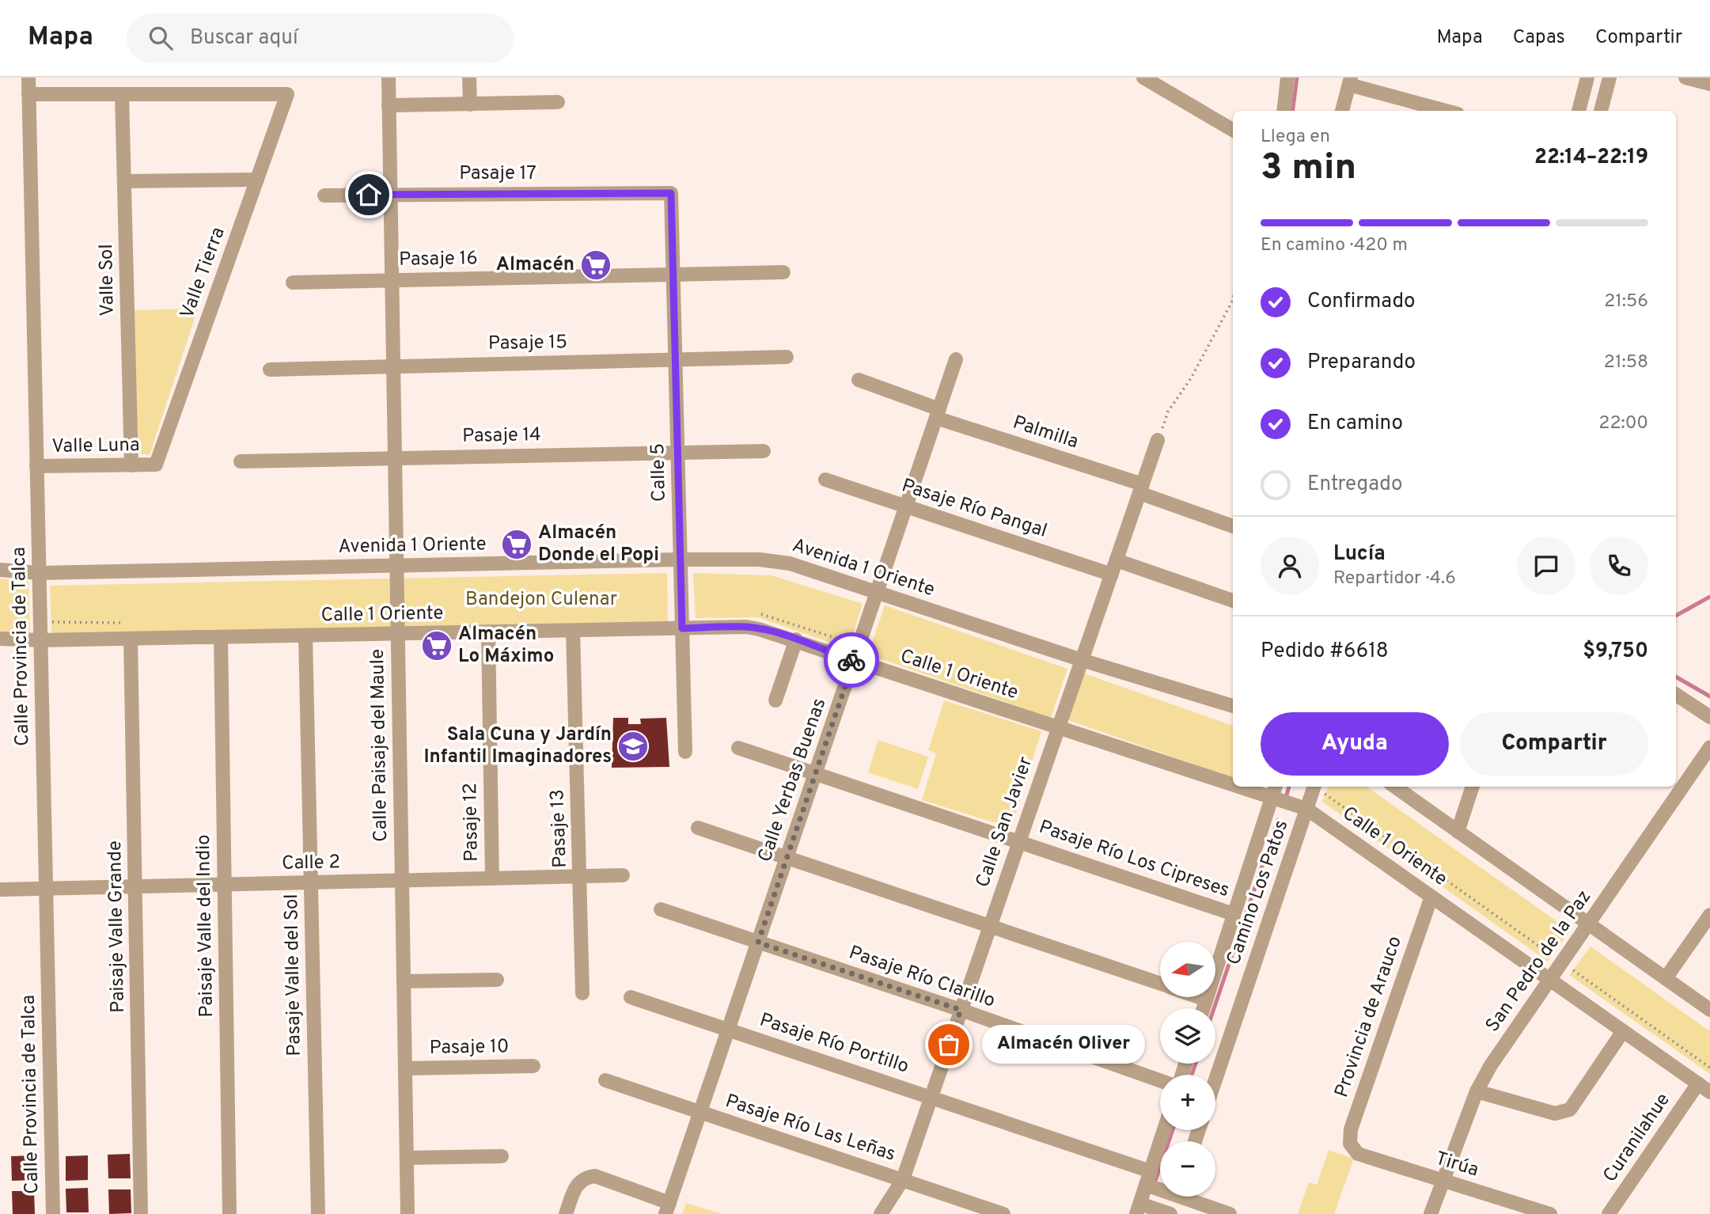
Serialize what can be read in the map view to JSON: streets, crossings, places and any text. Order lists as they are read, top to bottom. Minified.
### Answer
{"streets":{"street":["Pasaje 17","Pasaje 16","Valle Tierra","Valle Sol","Pasaje 15","Palmilla","Pasaje 14","Valle Luna","Calle 5","Pasaje Río Pangal","Avenida 1 Oriente","Calle 1 Oriente","Calle Provincia de Talca","Calle Paisaje del Maule","Calle Yerbas Buenas","Pasaje 12","Calle San Javier","Pasaje 13","Pasaje Río Los Cipreses","Calle 2","Camino Los Patos","Paisaje Valle del Indio","Paisaje Valle Grande","San Pedro de la Paz","Pasaje Valle del Sol","Pasaje Río Clarillo","Provincia de Arauco","Pasaje Río Portillo","Pasaje 10","Pasaje Río Las Leñas","Curanilahue","Tirúa"]},"crossings":[["Pasaje 17","Calle 5"],["Pasaje 17","Calle Paisaje del Maule"],["Pasaje 16","Calle 5"],["Pasaje 16","Calle Paisaje del Maule"],["Valle Tierra","Valle Sol"],["Valle Tierra","Valle Luna"],["Valle Sol","Valle Luna"],["Pasaje 15","Calle 5"],["Pasaje 15","Calle Paisaje del Maule"],["Palmilla","Calle Yerbas Buenas"],["Palmilla","Calle San Javier"],["Pasaje 14","Calle 5"],["Pasaje 14","Calle Paisaje del Maule"],["Valle Luna","Calle Provincia de Talca"],["Calle 5","Avenida 1 Oriente"],["Calle 5","Calle 1 Oriente"],["Pasaje Río Pangal","Calle Yerbas Buenas"],["Pasaje Río Pangal","Calle San Javier"],["Avenida 1 Oriente","Calle Provincia de Talca"],["Avenida 1 Oriente","Calle Paisaje del Maule"],["Avenida 1 Oriente","Calle Yerbas Buenas"],["Avenida 1 Oriente","Calle San Javier"],["Calle 1 Oriente","Calle Provincia de Talca"],["Calle 1 Oriente","Calle Paisaje del Maule"],["Calle 1 Oriente","Calle Yerbas Buenas"],["Calle 1 Oriente","Pasaje 12"],["Calle 1 Oriente","Calle San Javier"],["Calle 1 Oriente","Pasaje 13"],["Calle 1 Oriente","Camino Los Patos"],["Calle 1 Oriente","Paisaje Valle del Indio"],["Calle 1 Oriente","Paisaje Valle Grande"],["Calle 1 Oriente","San Pedro de la Paz"],["Calle 1 Oriente","Pasaje Valle del Sol"],["Calle 1 Oriente","Provincia de Arauco"],["Calle 1 Oriente","Curanilahue"],["Calle Provincia de Talca","Calle 2"],["Calle Paisaje del Maule","Calle 2"],["Calle Paisaje del Maule","Pasaje 10"],["Calle Yerbas Buenas","Pasaje Río Los Cipreses"],["Calle Yerbas Buenas","Pasaje Río Clarillo"],["Calle Yerbas Buenas","Pasaje Río Portillo"],["Calle Yerbas Buenas","Pasaje Río Las Leñas"],["Pasaje 12","Calle 2"],["Calle San Javier","Pasaje Río Los Cipreses"],["Calle San Javier","Pasaje Río Clarillo"],["Calle San Javier","Pasaje Río Portillo"],["Calle San Javier","Pasaje Río Las Leñas"],["Pasaje 13","Calle 2"],["Pasaje Río Los Cipreses","Camino Los Patos"],["Calle 2","Paisaje Valle del Indio"],["Calle 2","Paisaje Valle Grande"],["Calle 2","Pasaje Valle del Sol"],["San Pedro de la Paz","Tirúa"],["Provincia de Arauco","Tirúa"]],"parks":["Bandejon Culenar"],"places":{"supermarket":["Almacén","Almacén Donde el Popi","Almacén Lo Máximo"],"school or university":["Sala Cuna y Jardín Infantil Imaginadores"],"other":["Almacén Oliver"]},"north":"left","page":{"header":"Mapa","search":"Buscar aquí","nav":["Mapa","Capas","Compartir"],"heading":["3 min","Llega en","22:14–22:19"],"panel":["Lucía","Repartidor · 4.6","Pedido #6618","$9,750"],"bar":"En camino · 420 m","list":[["Confirmado","21:56"],["Preparando","21:58"],["En camino","22:00"],"Entregado"],"buttons":["Ayuda","Compartir"],"map_buttons":["+","−"],"bubble":"Almacén Oliver"}}
